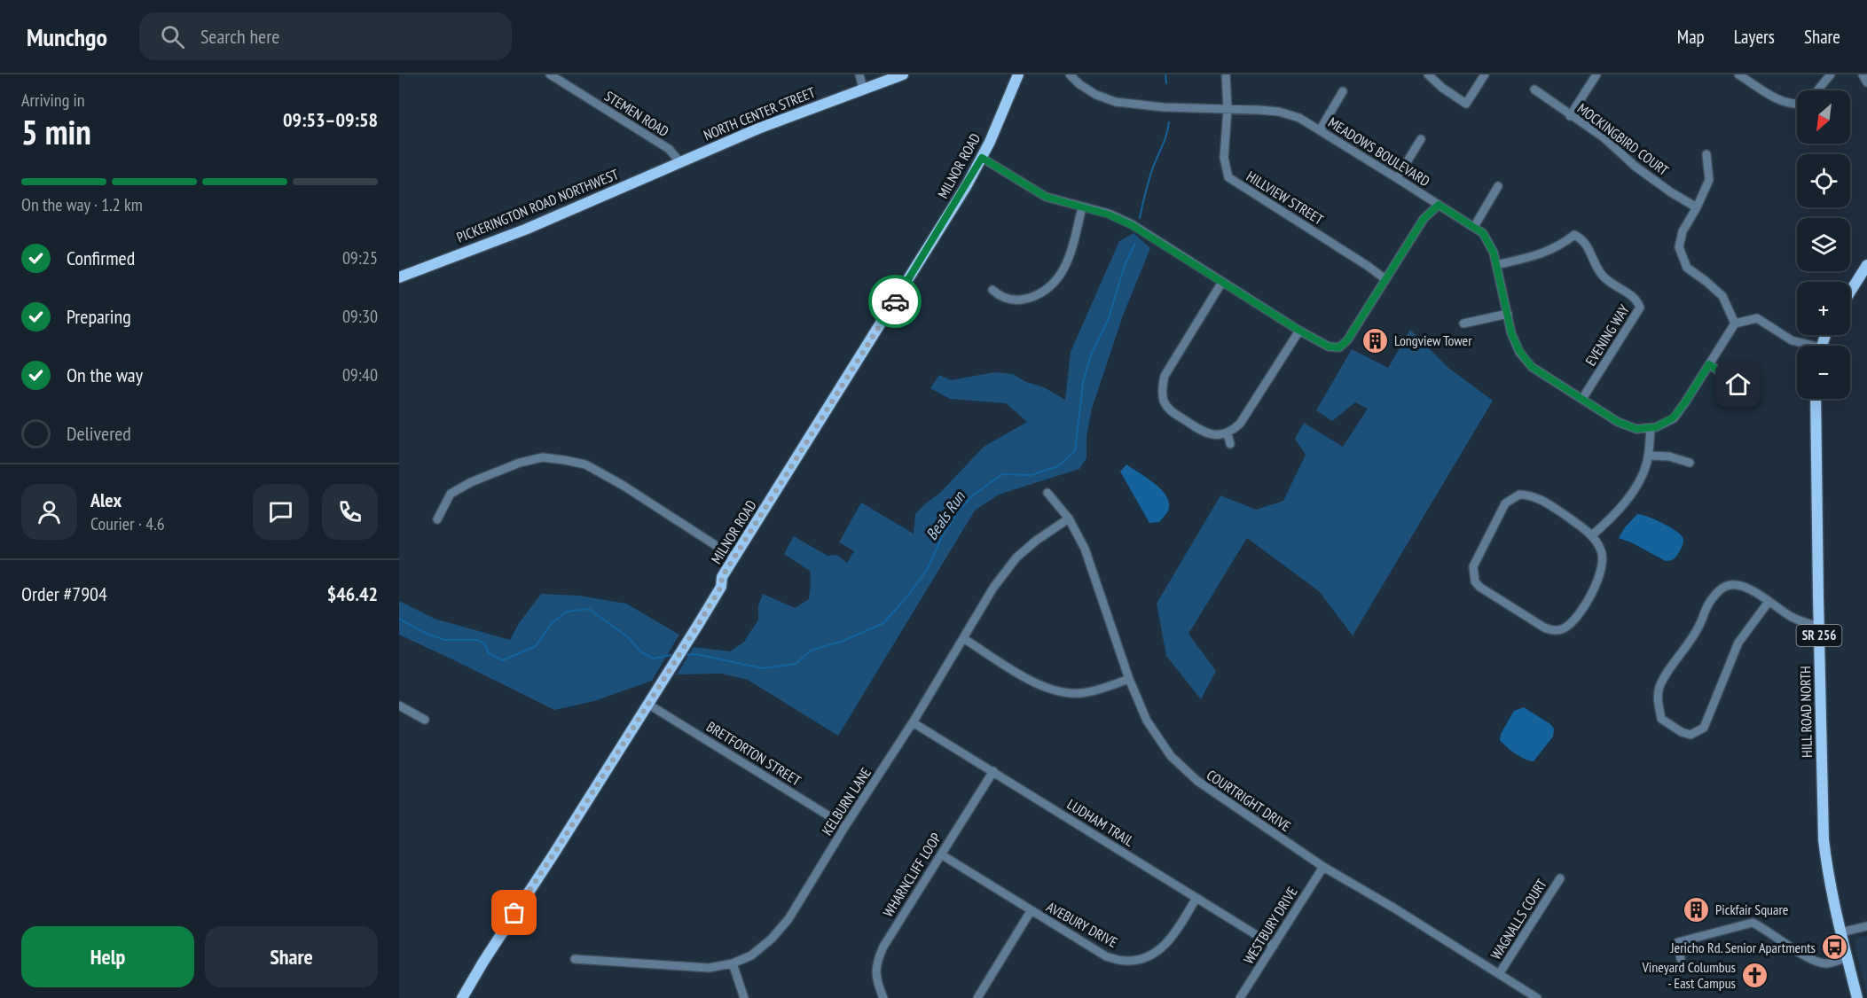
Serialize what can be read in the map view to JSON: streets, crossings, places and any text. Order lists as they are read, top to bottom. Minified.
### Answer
{"streets":{"main road":["NORTH CENTER STREET","MILNOR ROAD","PICKERINGTON ROAD NORTHWEST","SR 256","HILL ROAD NORTH"],"street":["STEMEN ROAD","MOCKINGBIRD COURT","MEADOWS BOULEVARD","HILLVIEW STREET","EVENING WAY","BRETFORTON STREET","COURTRIGHT DRIVE","KELBURN LANE","LUDHAM TRAIL","WHARNCLIFF LOOP","WAGNALLS COURT","AVEBURY DRIVE","WESTBURY DRIVE"]},"crossings":[["STEMEN ROAD","NORTH CENTER STREET"],["STEMEN ROAD","PICKERINGTON ROAD NORTHWEST"],["NORTH CENTER STREET","PICKERINGTON ROAD NORTHWEST"],["MEADOWS BOULEVARD","HILLVIEW STREET"],["MEADOWS BOULEVARD","EVENING WAY"],["MILNOR ROAD","BRETFORTON STREET"],["BRETFORTON STREET","KELBURN LANE"],["COURTRIGHT DRIVE","KELBURN LANE"],["COURTRIGHT DRIVE","WAGNALLS COURT"],["COURTRIGHT DRIVE","WESTBURY DRIVE"],["KELBURN LANE","LUDHAM TRAIL"],["LUDHAM TRAIL","WHARNCLIFF LOOP"],["LUDHAM TRAIL","AVEBURY DRIVE"],["LUDHAM TRAIL","WESTBURY DRIVE"],["WHARNCLIFF LOOP","AVEBURY DRIVE"]],"water":["Beals Run"],"places":{"building":["Longview Tower","Pickfair Square"],"bus stop":["Jericho Rd. Senior Apartments"],"church":["Vineyard Columbus - East Campus"]},"north":"bottom left","page":{"header":"Munchgo","search":"Search here","nav":["Map","Layers","Share"],"heading":["5 min","Arriving in","09:53–09:58"],"panel":["Alex","Courier · 4.6","Order #7904","$46.42"],"map_buttons":["+","−"],"bar":"On the way · 1.2 km","list":[["Confirmed","09:25"],["Preparing","09:30"],["On the way","09:40"],"Delivered"],"buttons":["Help","Share"]}}
